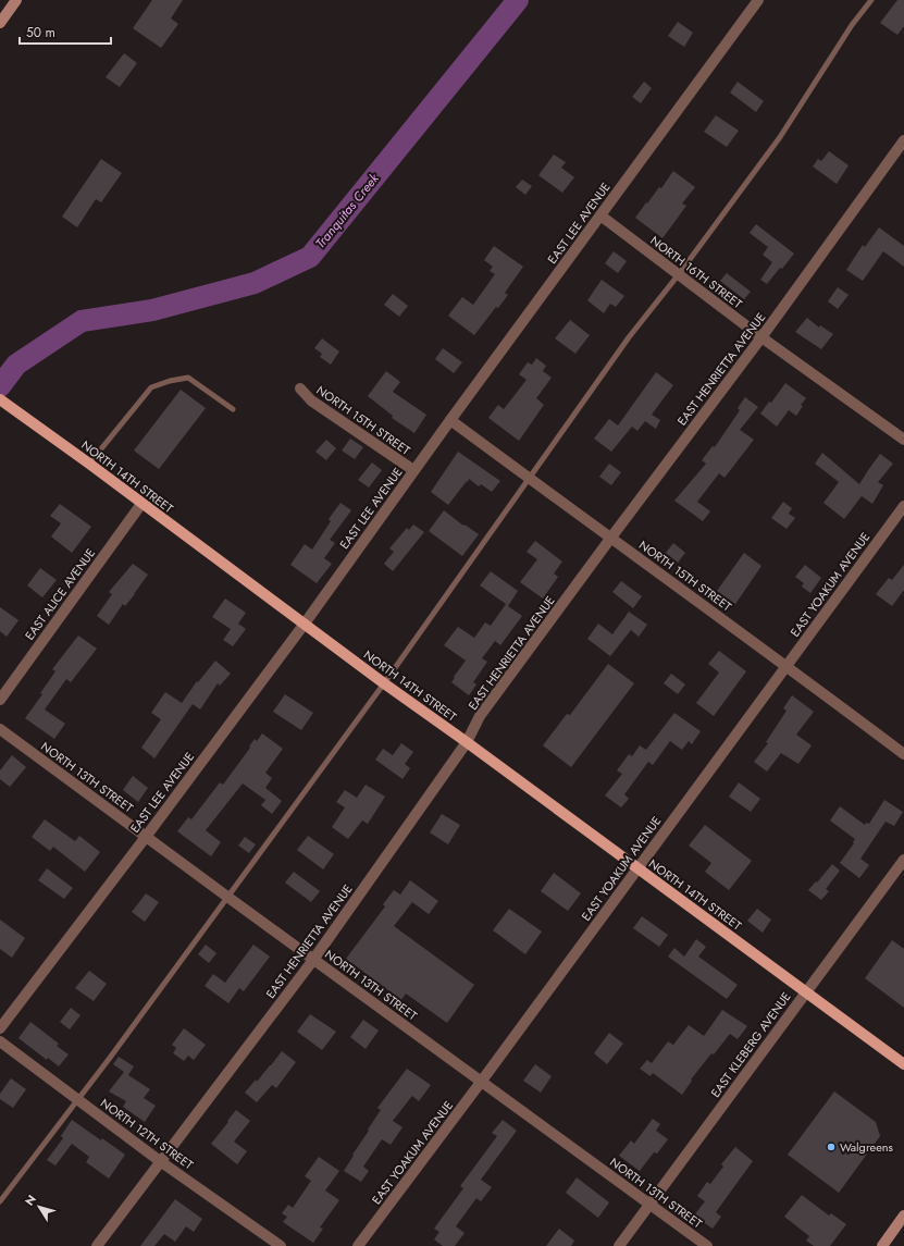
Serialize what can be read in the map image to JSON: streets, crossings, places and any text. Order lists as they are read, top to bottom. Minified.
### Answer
{"streets":{"main road":["NORTH 14TH STREET"],"street":["EAST LEE AVENUE","NORTH 16TH STREET","EAST HENRIETTA AVENUE","NORTH 15TH STREET","EAST YOAKUM AVENUE","EAST ALICE AVENUE","NORTH 13TH STREET","EAST KLEBERG AVENUE","NORTH 12TH STREET"]},"crossings":[["EAST LEE AVENUE","NORTH 16TH STREET"],["EAST LEE AVENUE","NORTH 15TH STREET"],["EAST LEE AVENUE","NORTH 14TH STREET"],["EAST LEE AVENUE","NORTH 13TH STREET"],["NORTH 16TH STREET","EAST HENRIETTA AVENUE"],["EAST HENRIETTA AVENUE","NORTH 15TH STREET"],["EAST HENRIETTA AVENUE","NORTH 14TH STREET"],["EAST HENRIETTA AVENUE","NORTH 13TH STREET"],["EAST HENRIETTA AVENUE","NORTH 12TH STREET"],["NORTH 15TH STREET","EAST YOAKUM AVENUE"],["NORTH 14TH STREET","EAST YOAKUM AVENUE"],["NORTH 14TH STREET","EAST ALICE AVENUE"],["NORTH 14TH STREET","EAST KLEBERG AVENUE"],["EAST YOAKUM AVENUE","NORTH 13TH STREET"],["NORTH 13TH STREET","EAST KLEBERG AVENUE"]],"water":["Tranquitas Creek"],"places":["Walgreens"],"scale_bar":"50 m","north":"top left"}
